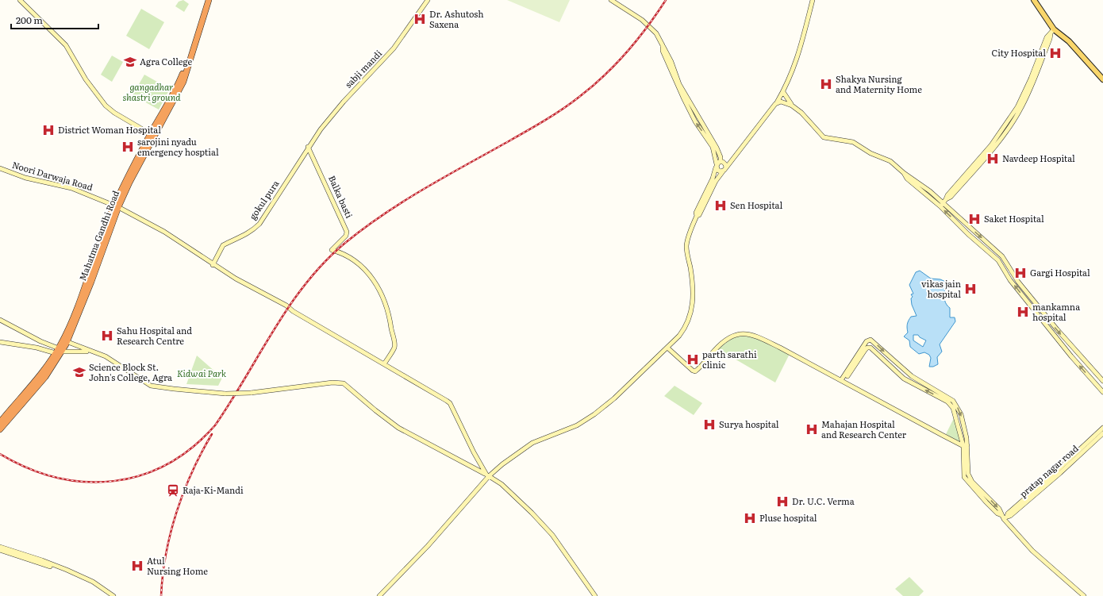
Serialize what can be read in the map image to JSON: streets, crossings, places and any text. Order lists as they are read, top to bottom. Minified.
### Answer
{"streets":{"highway":["Mahatma Gandhi Road"],"street":["sabji mandi","Noori Darwaja Road","Balka basti","gokul pura","pratap nagar road"]},"crossings":[["sabji mandi","Balka basti"],["sabji mandi","gokul pura"],["Noori Darwaja Road","Balka basti"],["Noori Darwaja Road","gokul pura"],["Noori Darwaja Road","Mahatma Gandhi Road"],["Balka basti","gokul pura"]],"parks":["gangadhar shastri ground","Kidwai Park"],"places":{"hospital":["Dr. Ashutosh Saxena","City Hospital","Shakya Nursing and Maternity Home","District Woman Hospital","sarojini nyadu emergency hosptial","Navdeep Hospital","Sen Hospital","Saket Hospital","Gargi Hospital","vikas jain hospital","mankamna hospital","Sahu Hospital and Research Centre","parth sarathi clinic","Surya hospital","Mahajan Hospital and Research Center","Dr. U.C. Verma","Pluse hospital","Atul Nursing Home"],"school or university":["Agra College","Science Block St. John's College, Agra"],"station":["Raja-Ki-Mandi"]},"scale_bar":"200 m"}
